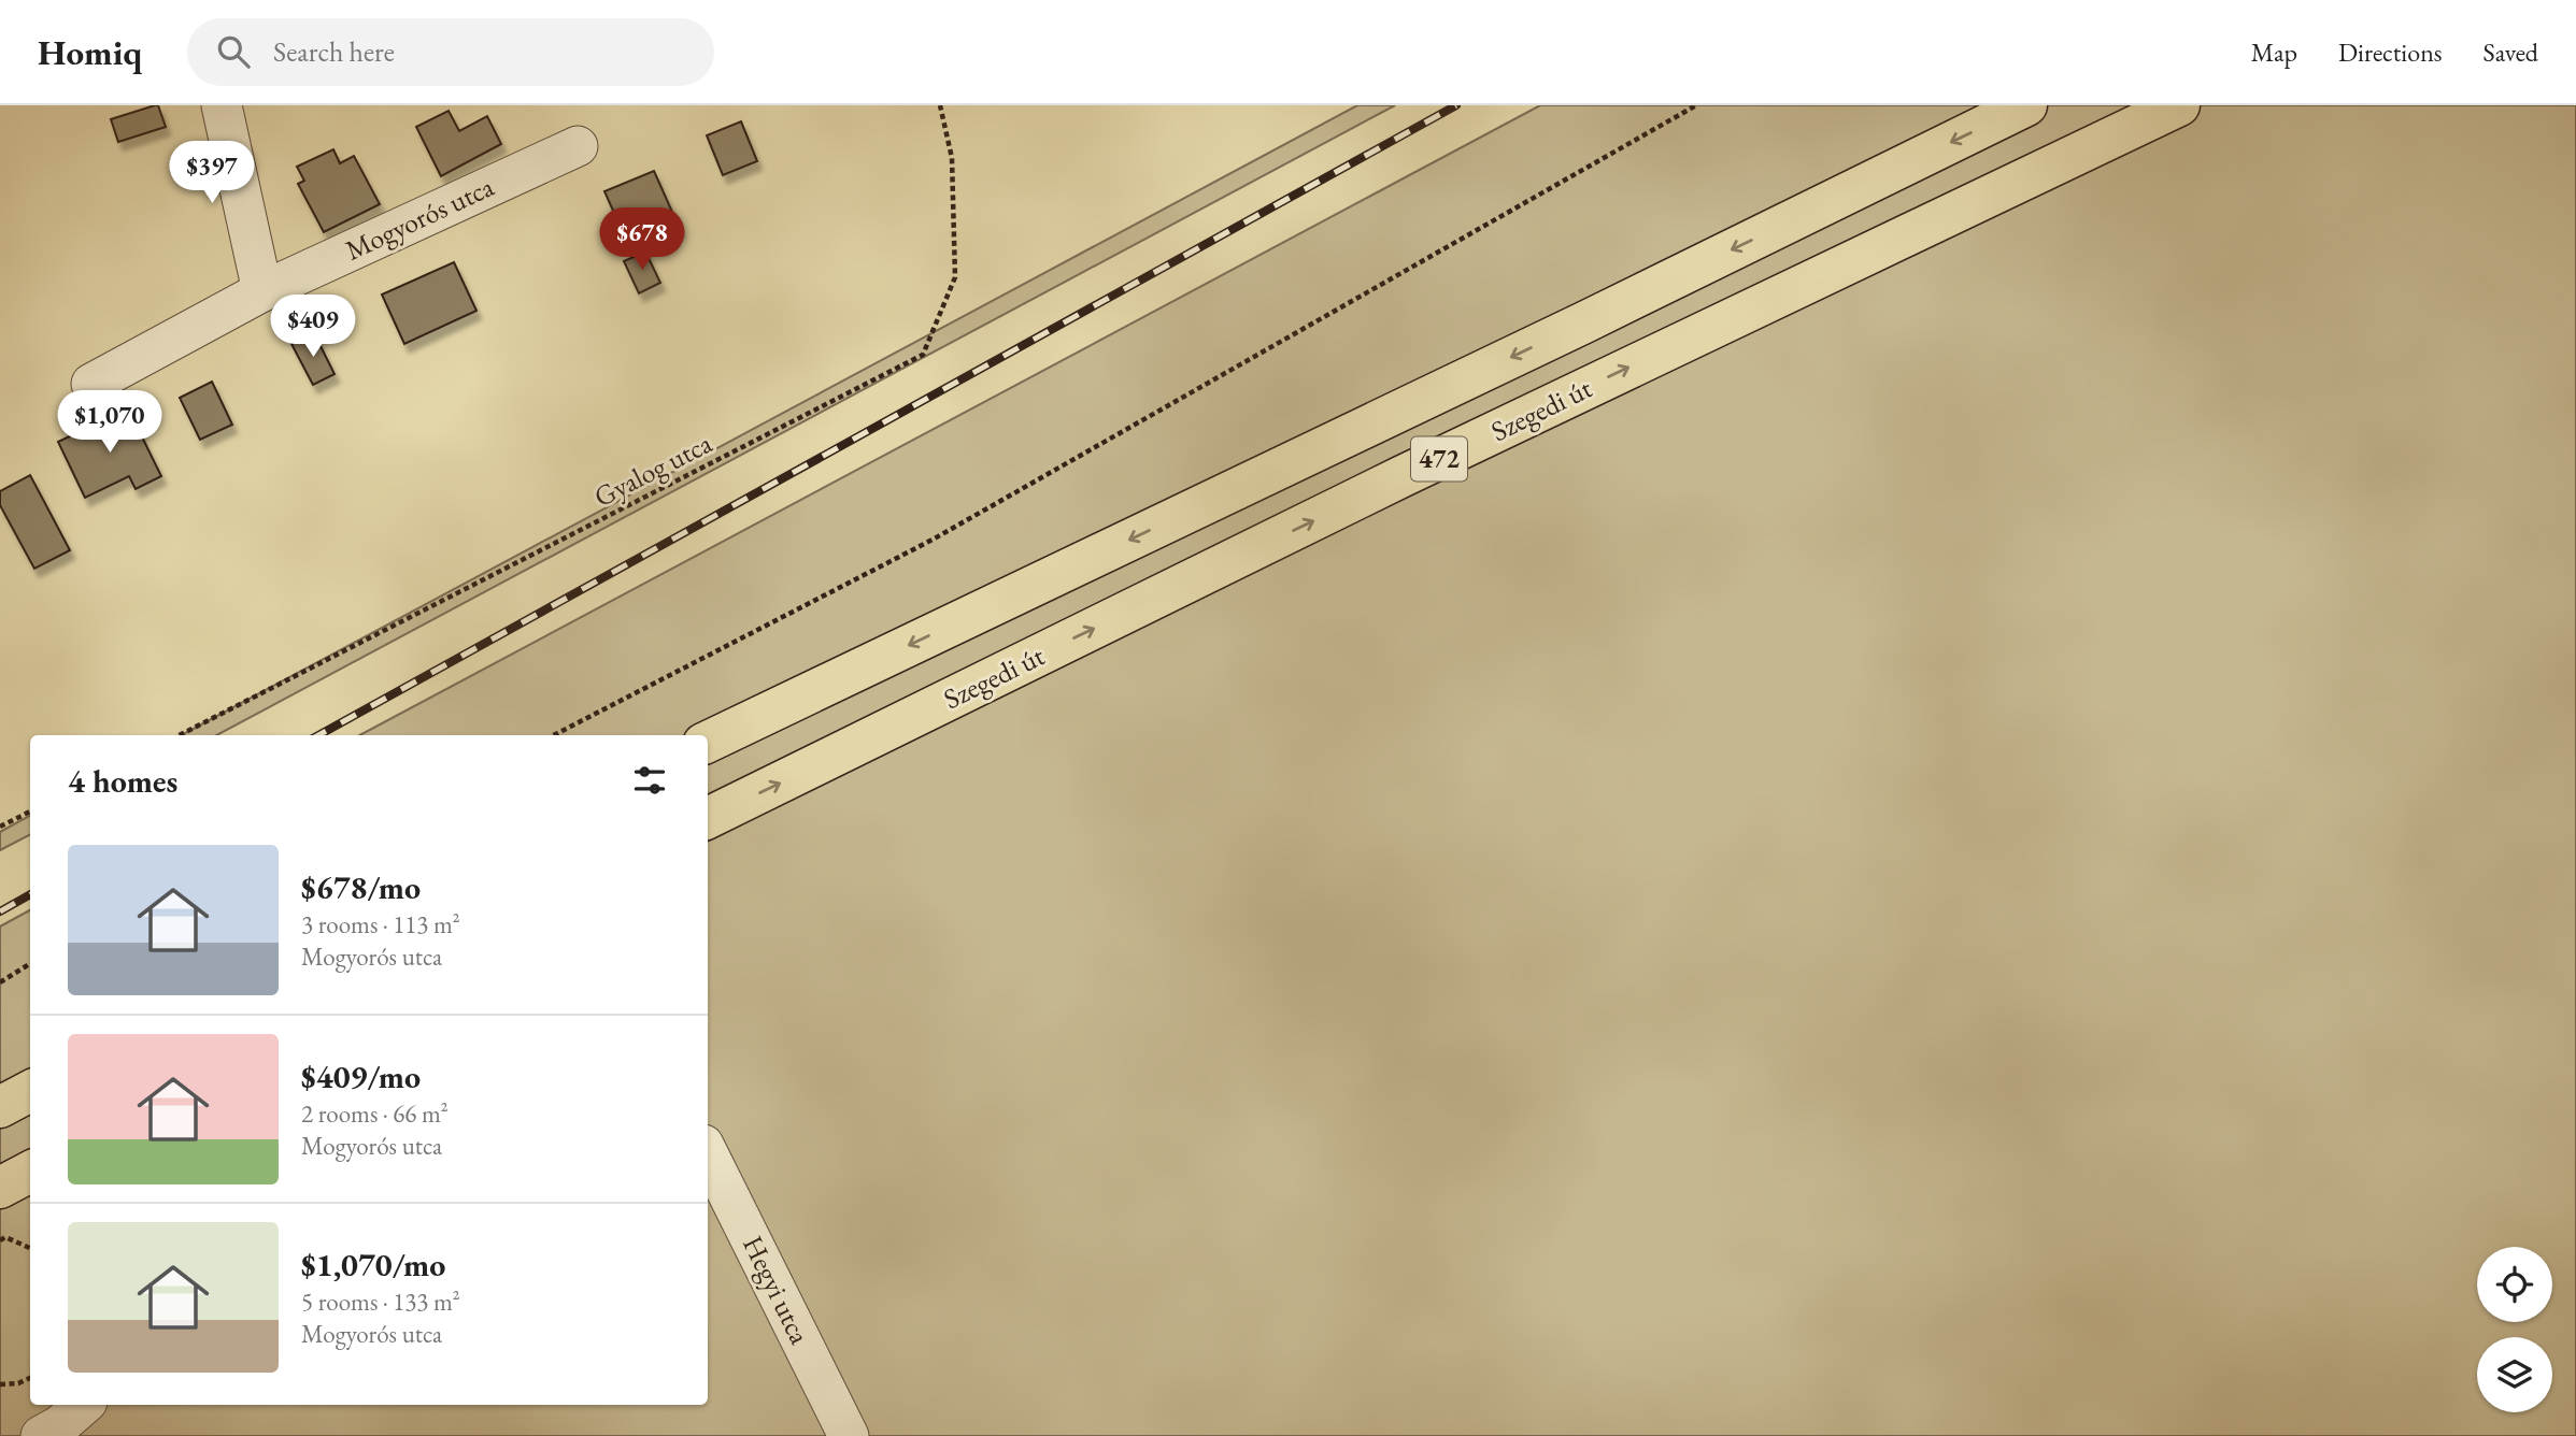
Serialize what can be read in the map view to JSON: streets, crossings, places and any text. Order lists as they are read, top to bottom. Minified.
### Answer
{"streets":{"main road":["Szegedi út","472"],"street":["Mogyorós utca","Hegyi utca"],"path":["Gyalog utca"]},"page":{"header":"Homiq","search":"Search here","nav":["Map","Directions","Saved"],"price":["$397","$678","$409","$1,070"],"heading":"4 homes","list":[{"name":"$678/mo","note":"3 rooms · 113 m² · Mogyorós utca"},{"name":"$409/mo","note":"2 rooms · 66 m² · Mogyorós utca"},{"name":"$1,070/mo","note":"5 rooms · 133 m² · Mogyorós utca"}]}}
